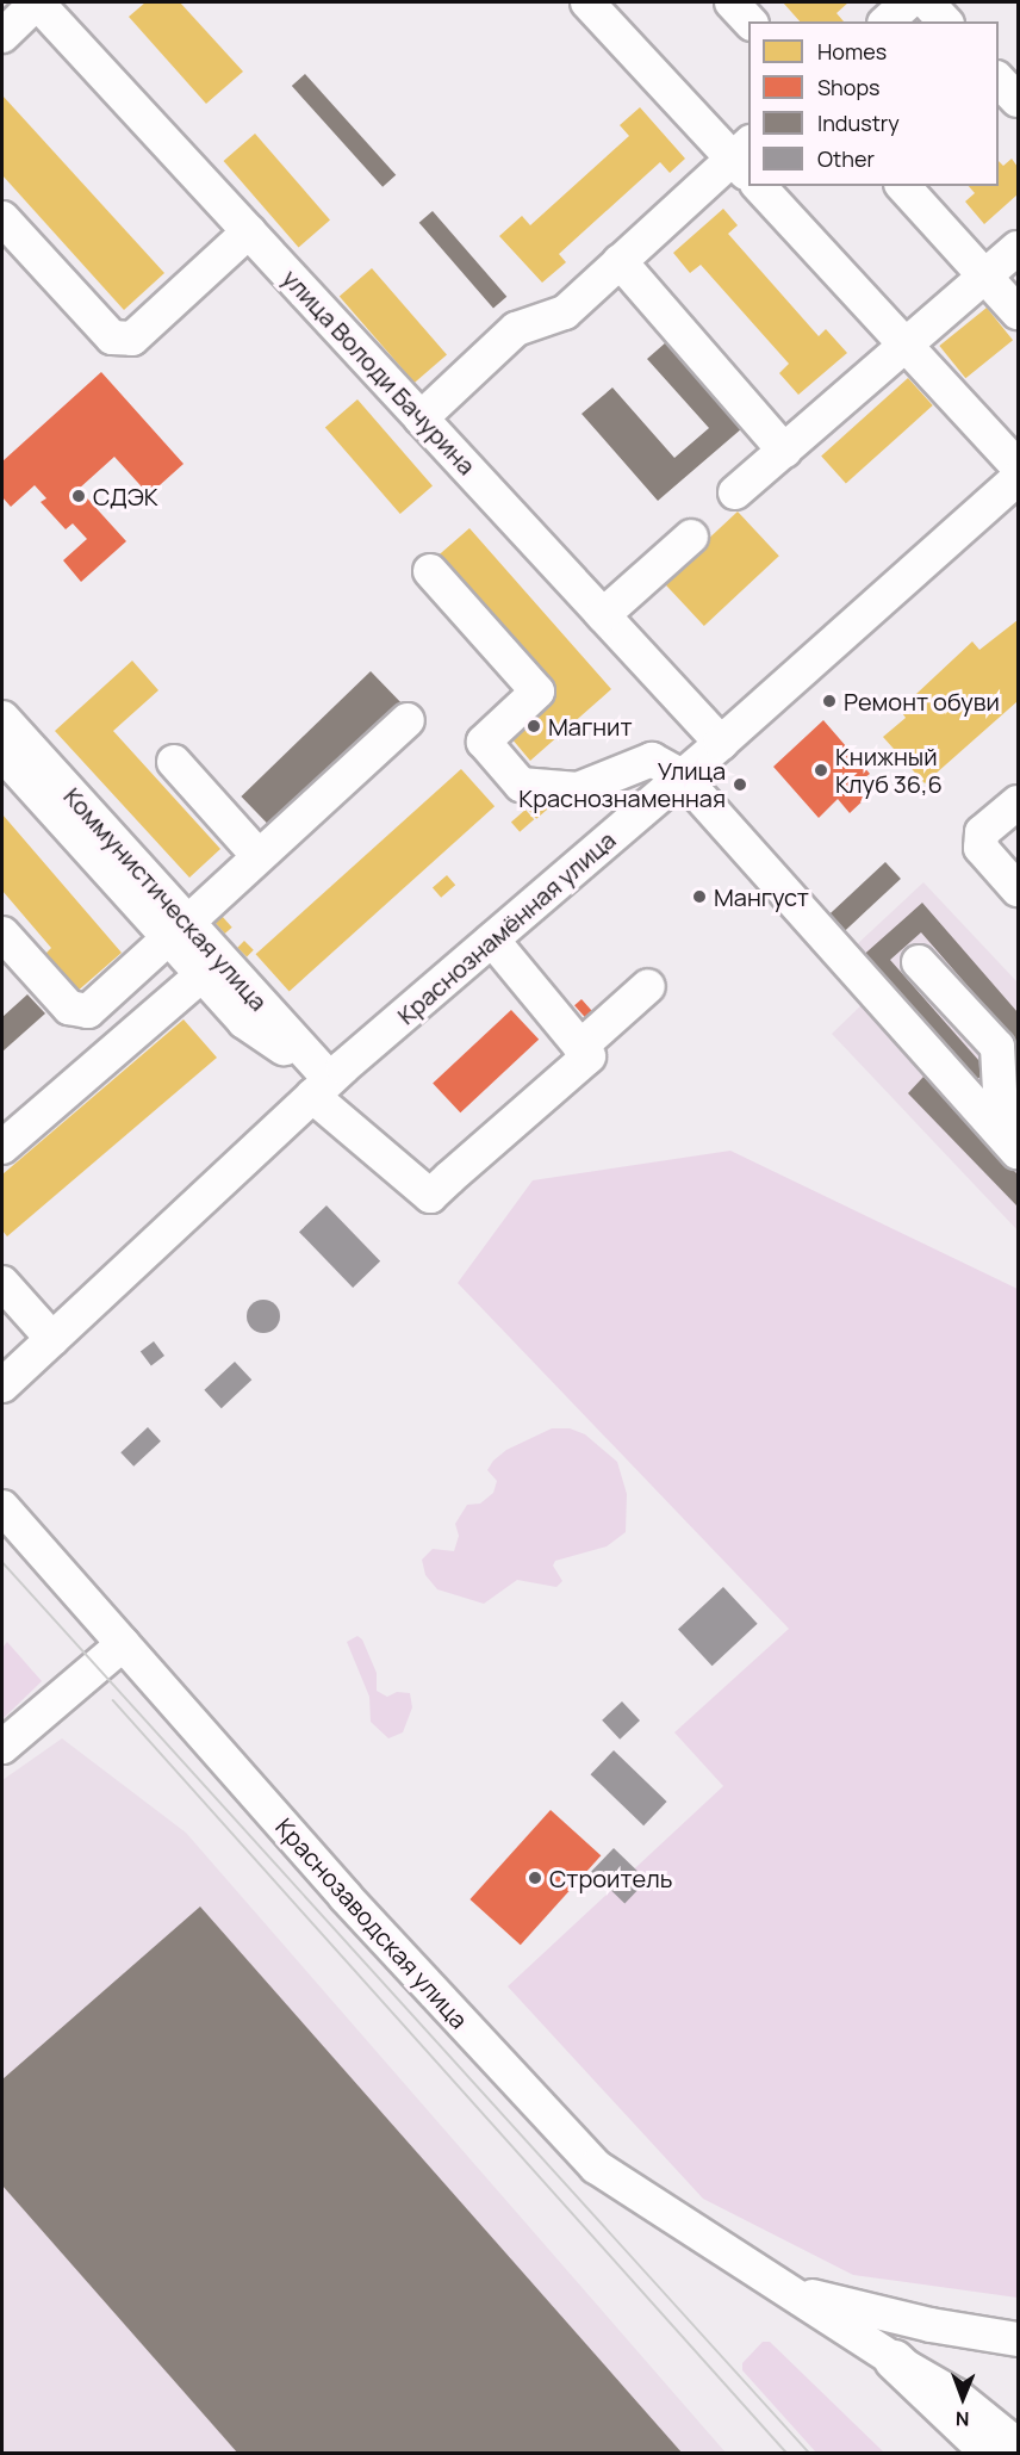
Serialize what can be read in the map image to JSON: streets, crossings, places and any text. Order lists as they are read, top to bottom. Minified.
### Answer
{"streets":{"street":["улица Володи Бачурина","Коммунистическая улица","Краснознамённая улица","Краснозаводская улица"]},"crossings":[["улица Володи Бачурина","Краснознамённая улица"],["Коммунистическая улица","Краснознамённая улица"]],"places":["СДЭК","Ремонт обуви","Магнит","Книжный Клуб 36,6","Улица Краснознаменная","Мангуст","Строитель"],"legend":["Homes","Shops","Industry","Other"],"north":"bottom"}
